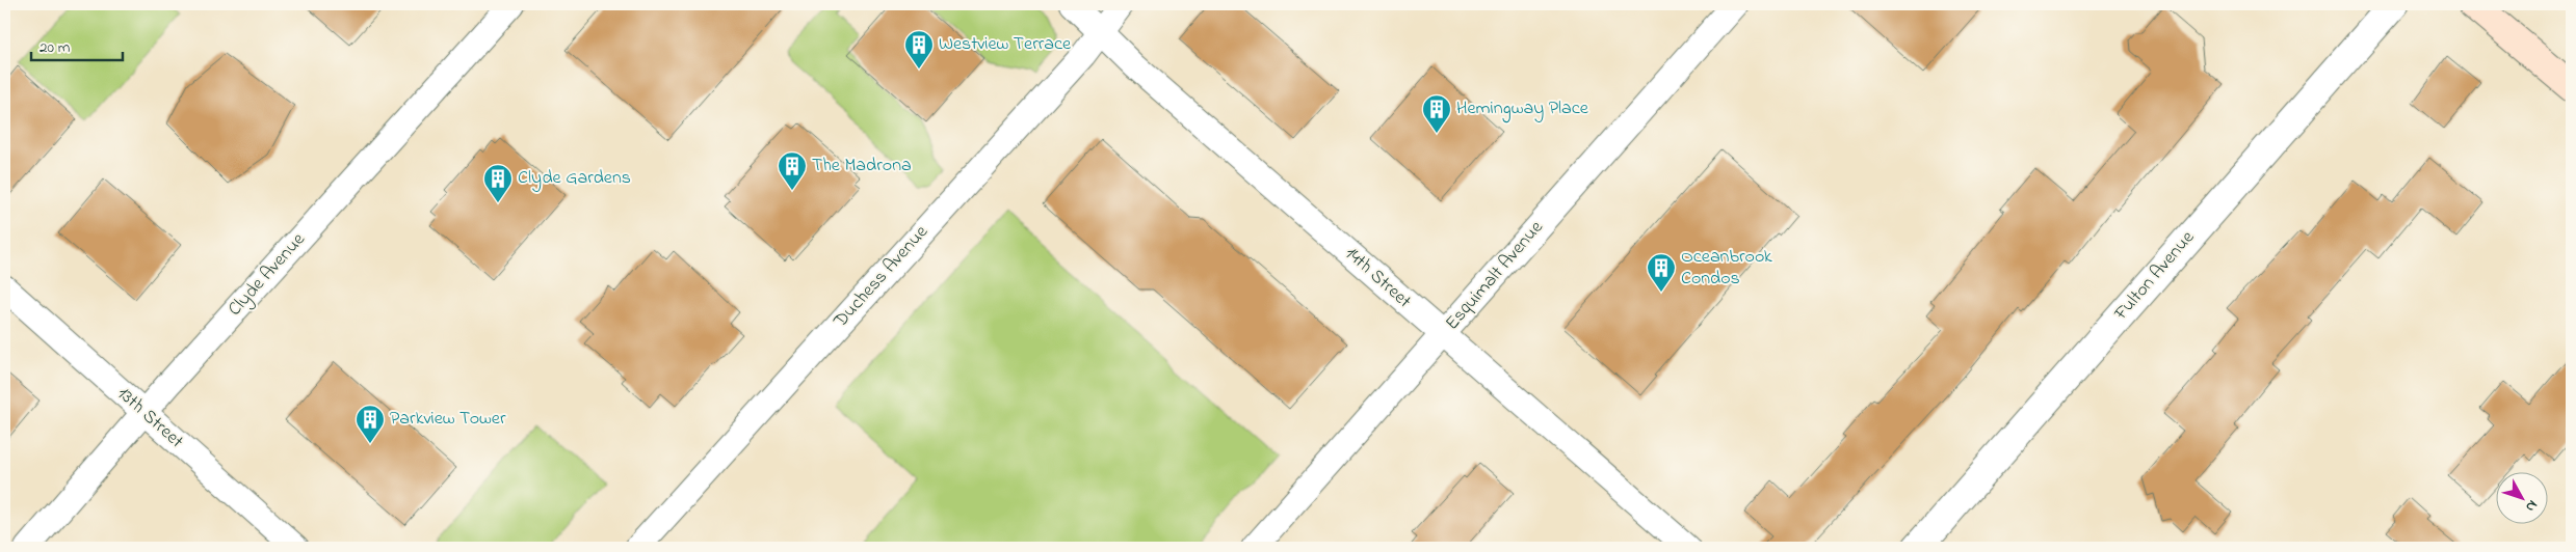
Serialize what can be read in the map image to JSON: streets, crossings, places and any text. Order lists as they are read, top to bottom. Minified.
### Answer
{"streets":{"street":["Clyde Avenue","Esquimalt Avenue","Fulton Avenue","Duchess Avenue","14th Street","13th Street"]},"crossings":[["Clyde Avenue","13th Street"],["Esquimalt Avenue","14th Street"],["Duchess Avenue","14th Street"]],"places":{"building":["Westview Terrace","Hemingway Place","The Madrona","Clyde Gardens","Oceanbrook Condos","Parkview Tower"]},"scale_bar":"20 m","north":"bottom right"}
